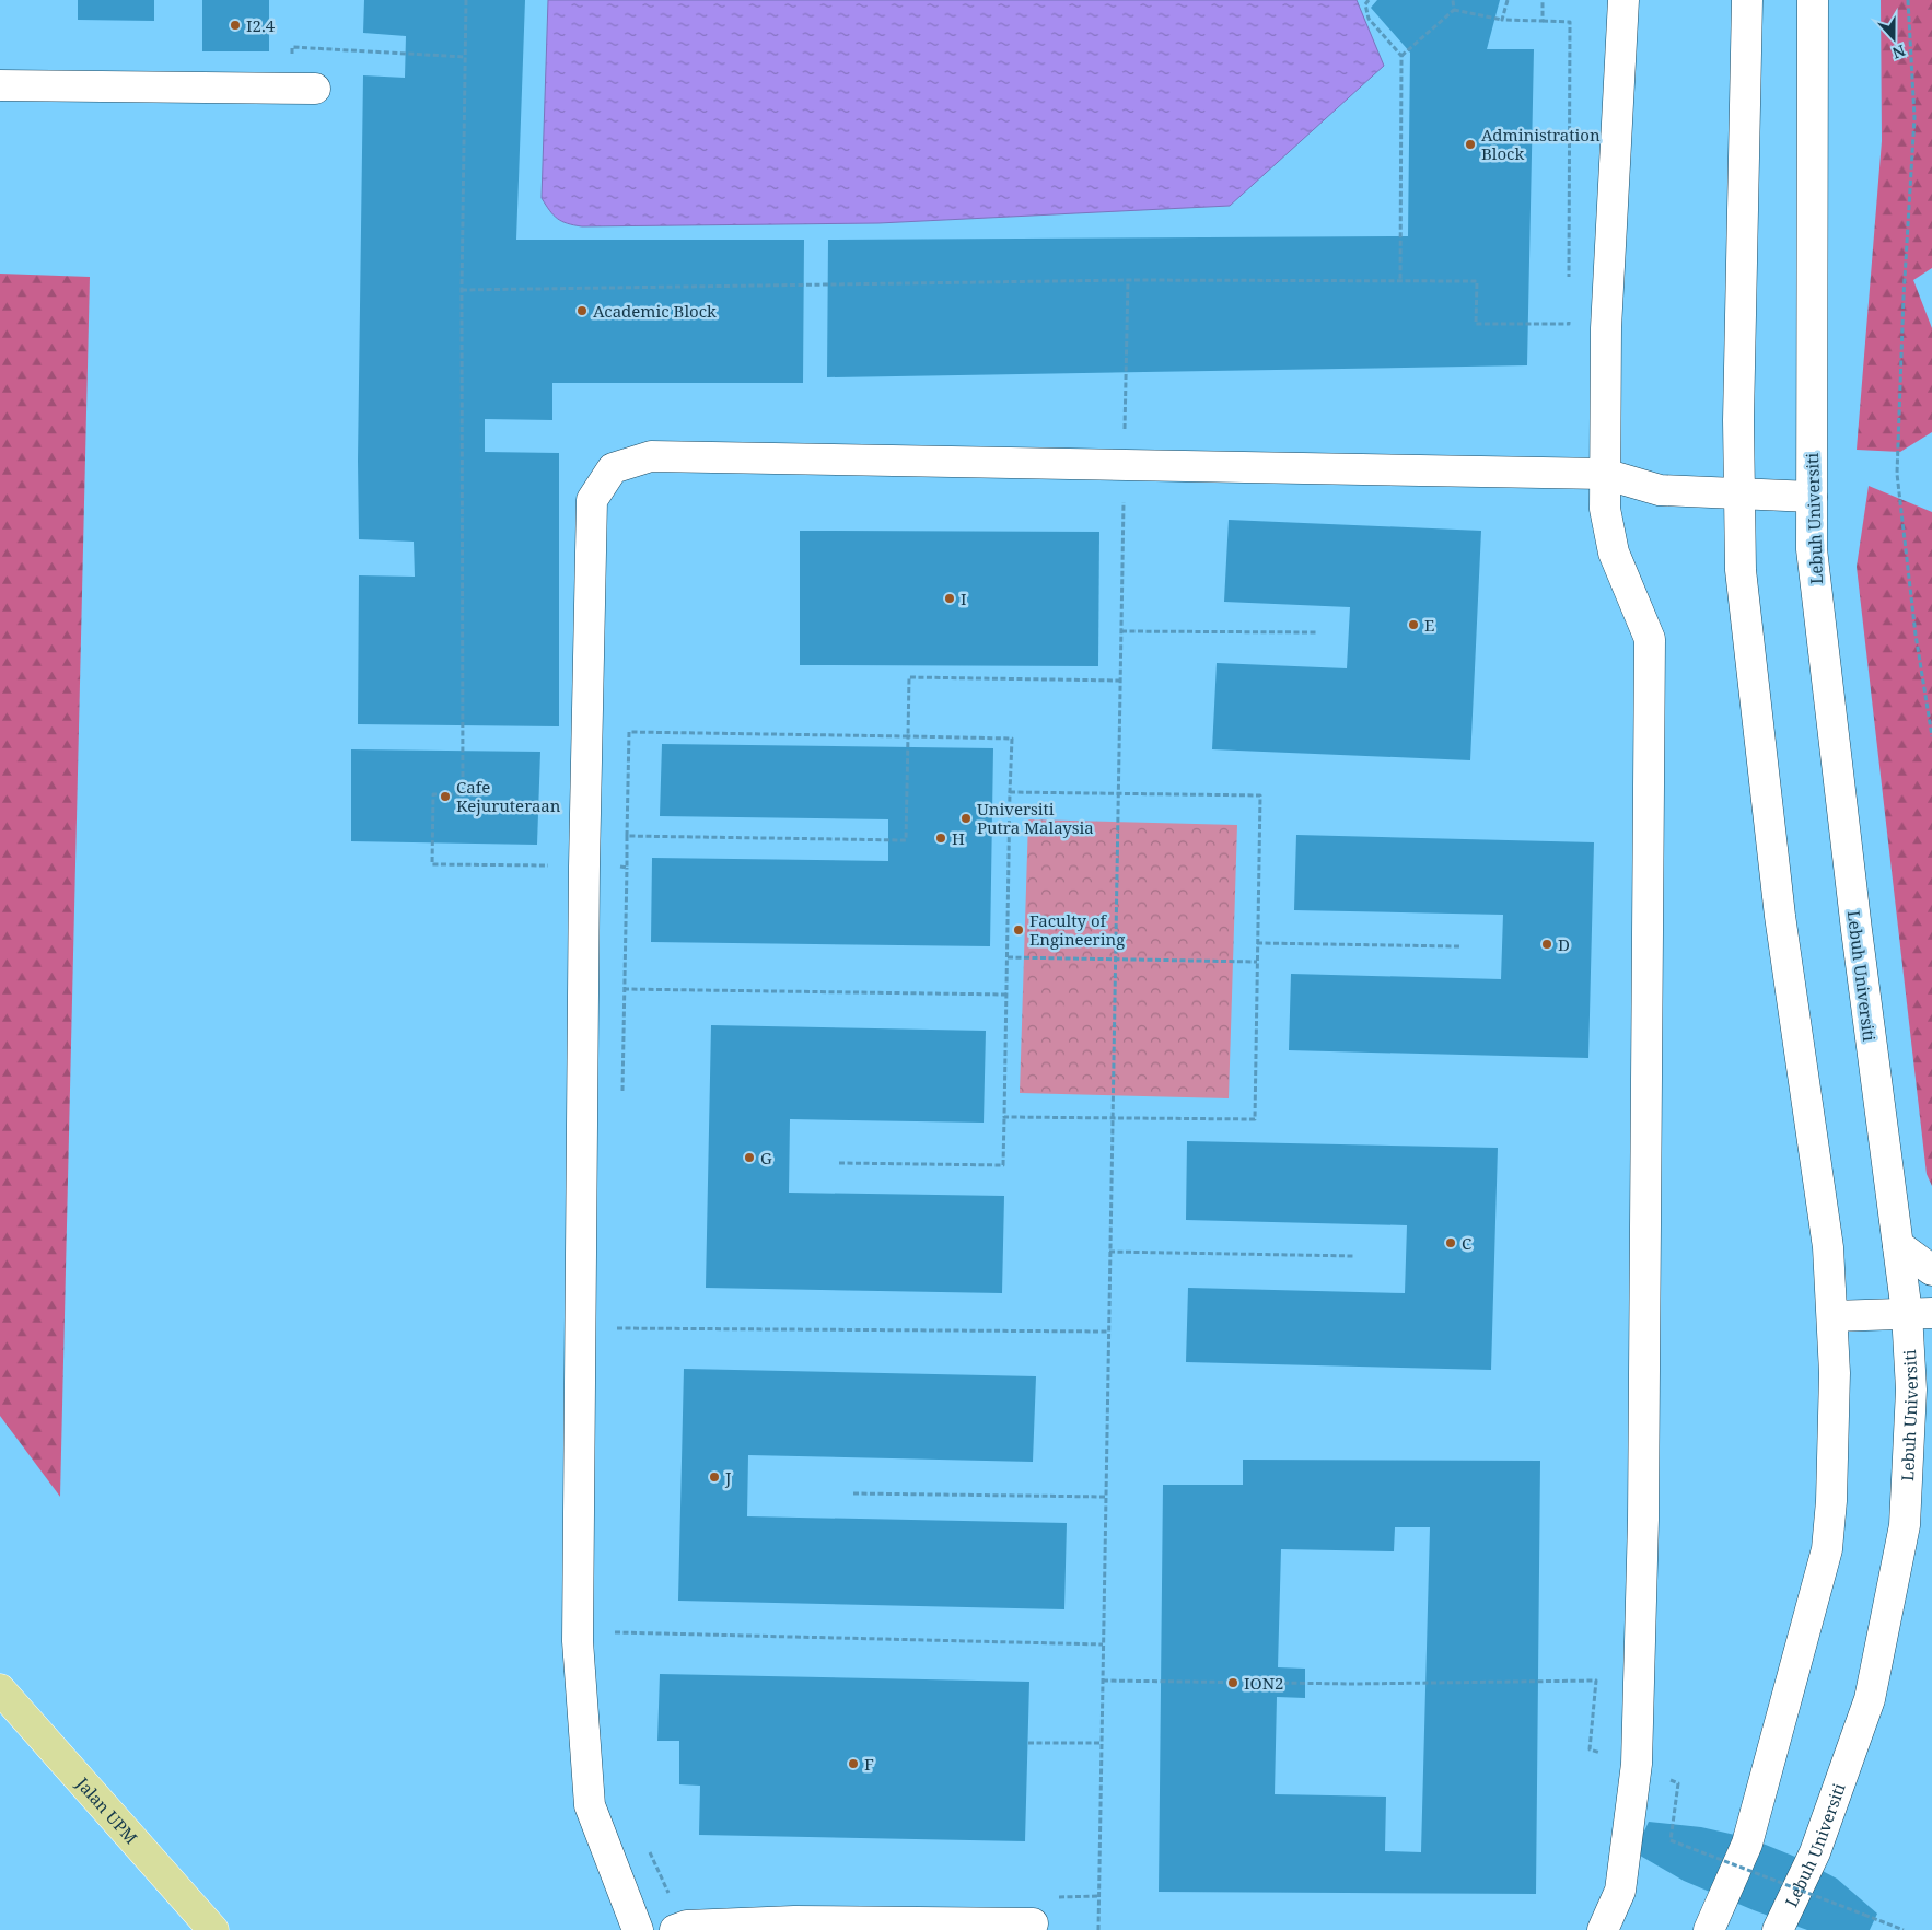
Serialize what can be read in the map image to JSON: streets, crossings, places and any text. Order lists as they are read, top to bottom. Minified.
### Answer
{"streets":{"main road":["Jalan UPM"],"street":["Lebuh Universiti"]},"places":["I2.4","Administration Block","Academic Block","I","E","Cafe Kejuruteraan","Universiti Putra Malaysia","H","Faculty of Engineering","D","G","C","J","ION2","F"],"north":"bottom"}
